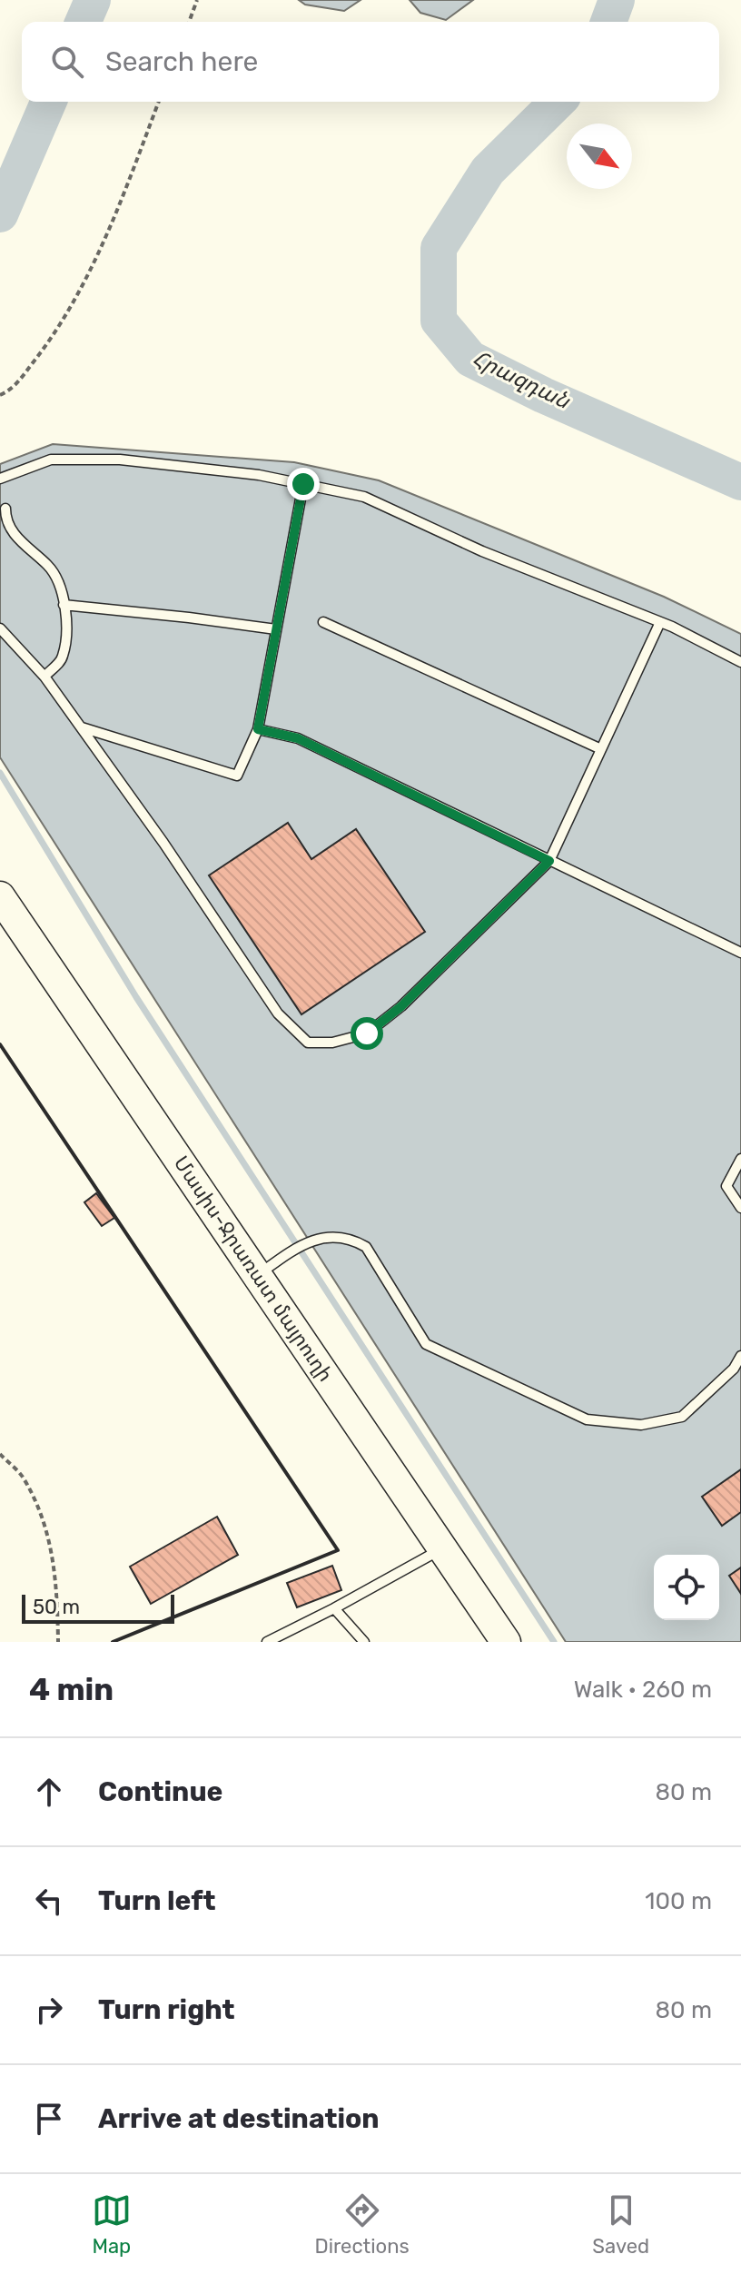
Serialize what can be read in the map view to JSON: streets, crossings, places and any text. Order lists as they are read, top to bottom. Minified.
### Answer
{"streets":{"main road":["Մասիս-Ջրառատ մայրուղի"]},"water":["Հրազդան"],"scale_bar":"50 m","north":"bottom right","page":{"search":"Search here","scale":"50 m","heading":["4 min","Walk · 260 m"],"list":[["Continue","80 m"],["Turn left","100 m"],["Turn right","80 m"],"Arrive at destination"],"nav":["Map","Directions","Saved"]}}
